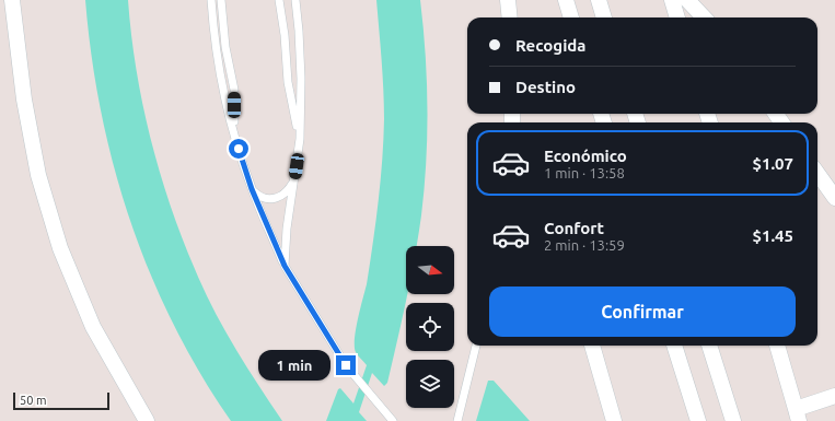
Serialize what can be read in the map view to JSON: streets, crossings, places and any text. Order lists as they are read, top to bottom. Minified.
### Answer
{"scale_bar":"50 m","north":"right","page":{"banner":["Recogida","Destino"],"list":[{"name":"Económico","note":"1 min · 13:58","value":"$1.07"},{"name":"Confort","note":"2 min · 13:59","value":"$1.45"}],"buttons":"Confirmar","bubble":"1 min","scale":"50 m"}}
